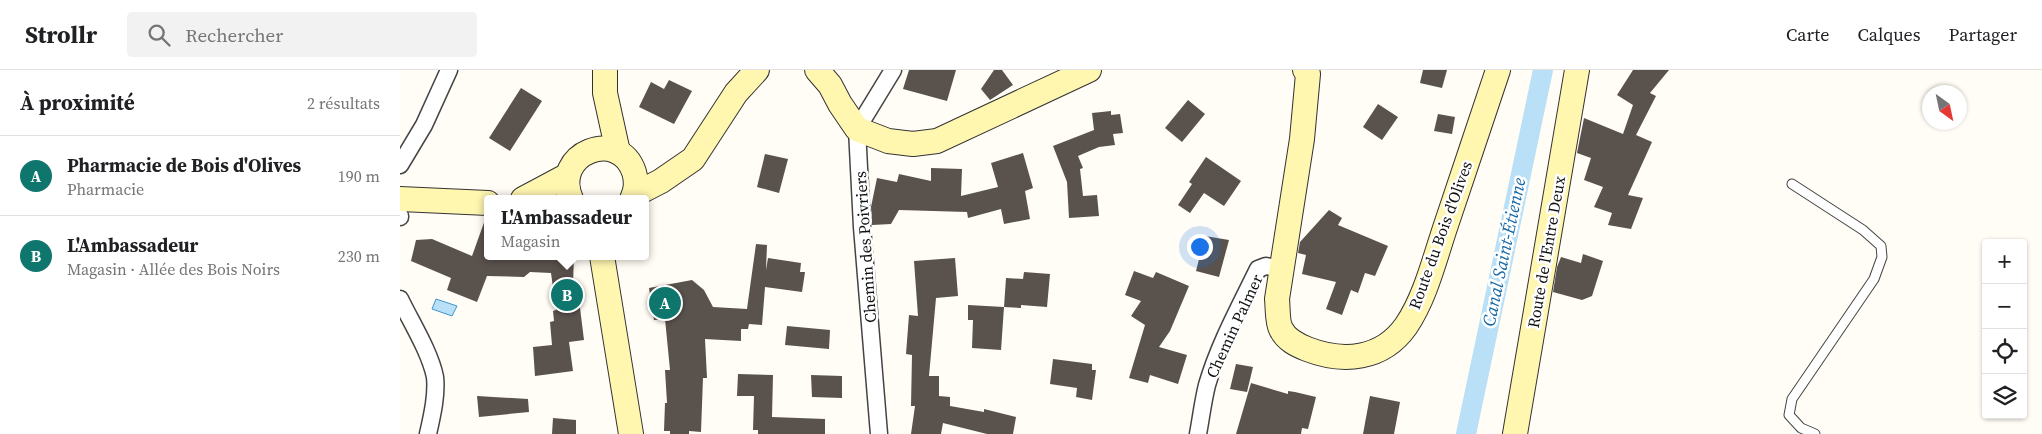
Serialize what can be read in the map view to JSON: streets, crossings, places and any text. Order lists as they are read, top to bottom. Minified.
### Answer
{"streets":{"street":["Route du Bois d'Olives","Chemin des Poivriers","Route de l'Entre Deux","Chemin Palmer"]},"crossings":[["Route du Bois d'Olives","Chemin Palmer"]],"water":["Canal Saint-Étienne"],"north":"bottom right","page":{"header":"Strollr","search":"Rechercher","nav":["Carte","Calques","Partager"],"heading":["À proximité","2 résultats"],"list":[{"mark":"A","name":"Pharmacie de Bois d'Olives","note":"Pharmacie","value":"190 m"},{"mark":"B","name":"L'Ambassadeur","note":"Magasin · Allée des Bois Noirs","value":"230 m"}],"popup":["L'Ambassadeur","Magasin"],"map_buttons":["+","−"],"pins":["B","A"]}}
